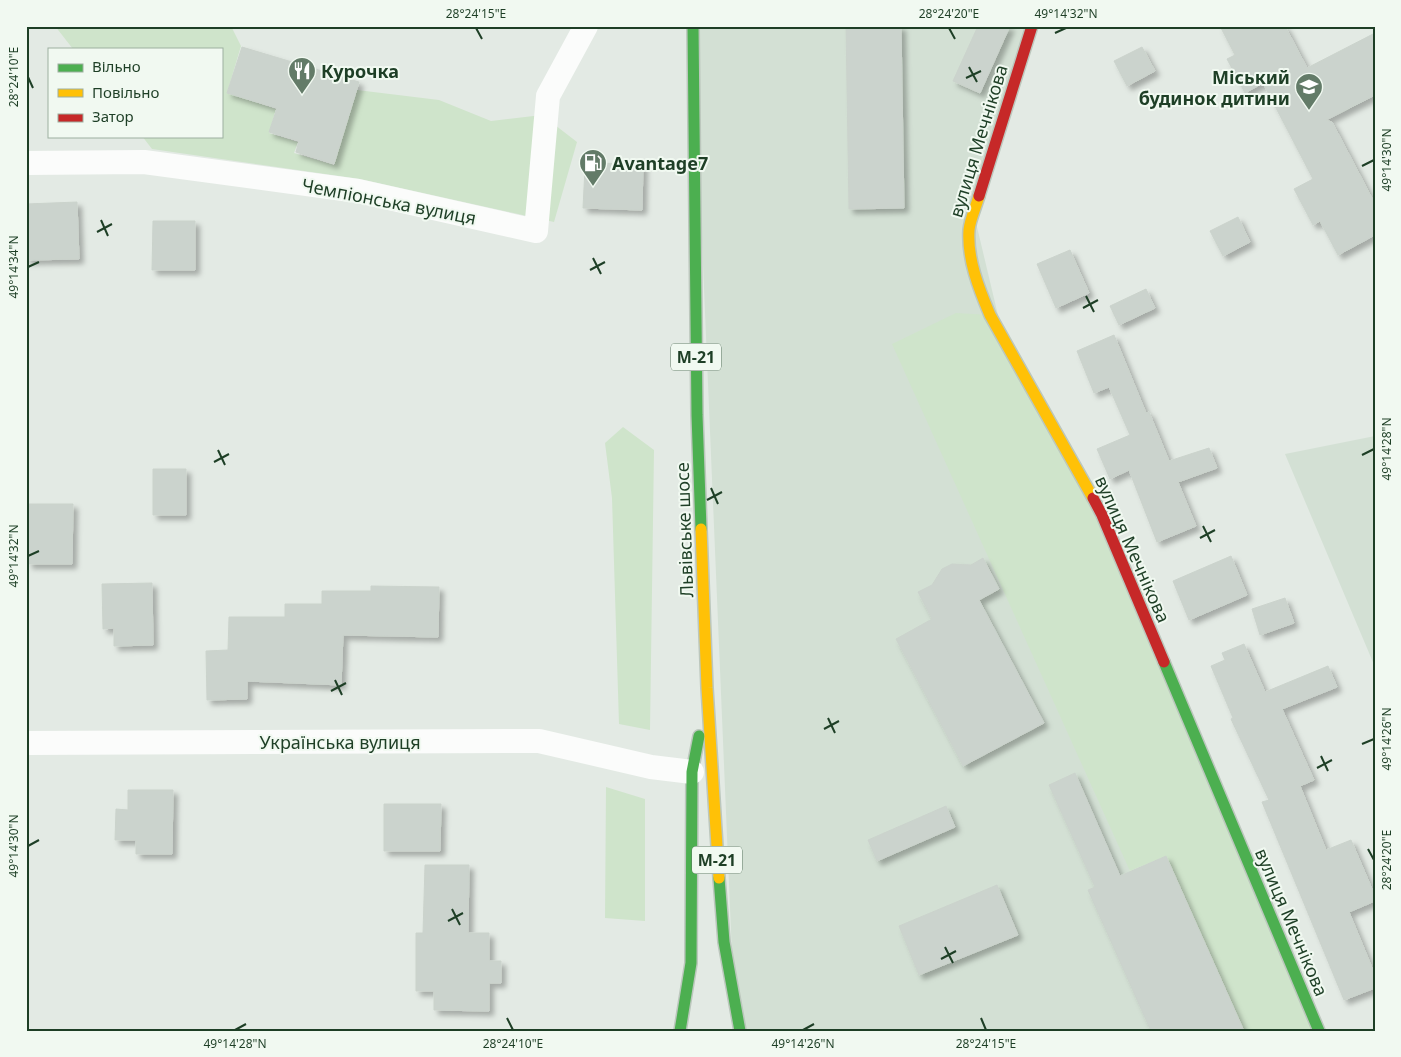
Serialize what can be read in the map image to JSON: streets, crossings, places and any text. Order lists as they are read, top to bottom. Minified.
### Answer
{"streets":{"main road":["вулиця Мечнікова","М-21","Львівське шосе"],"street":["Чемпіонська вулиця","Українська вулиця"]},"crossings":[["М-21","Львівське шосе"],["М-21","Українська вулиця"]],"places":{"restaurant":["Курочка"],"school or university":["Міський будинок дитини"],"fuel station":["Avantage7"]},"legend":["Вільно","Повільно","Затор"],"coordinates":["28°24'15\"E","28°24'20\"E","49°14'32\"N","28°24'10\"E","49°14'30\"N","49°14'34\"N","49°14'28\"N","49°14'26\"N"]}
